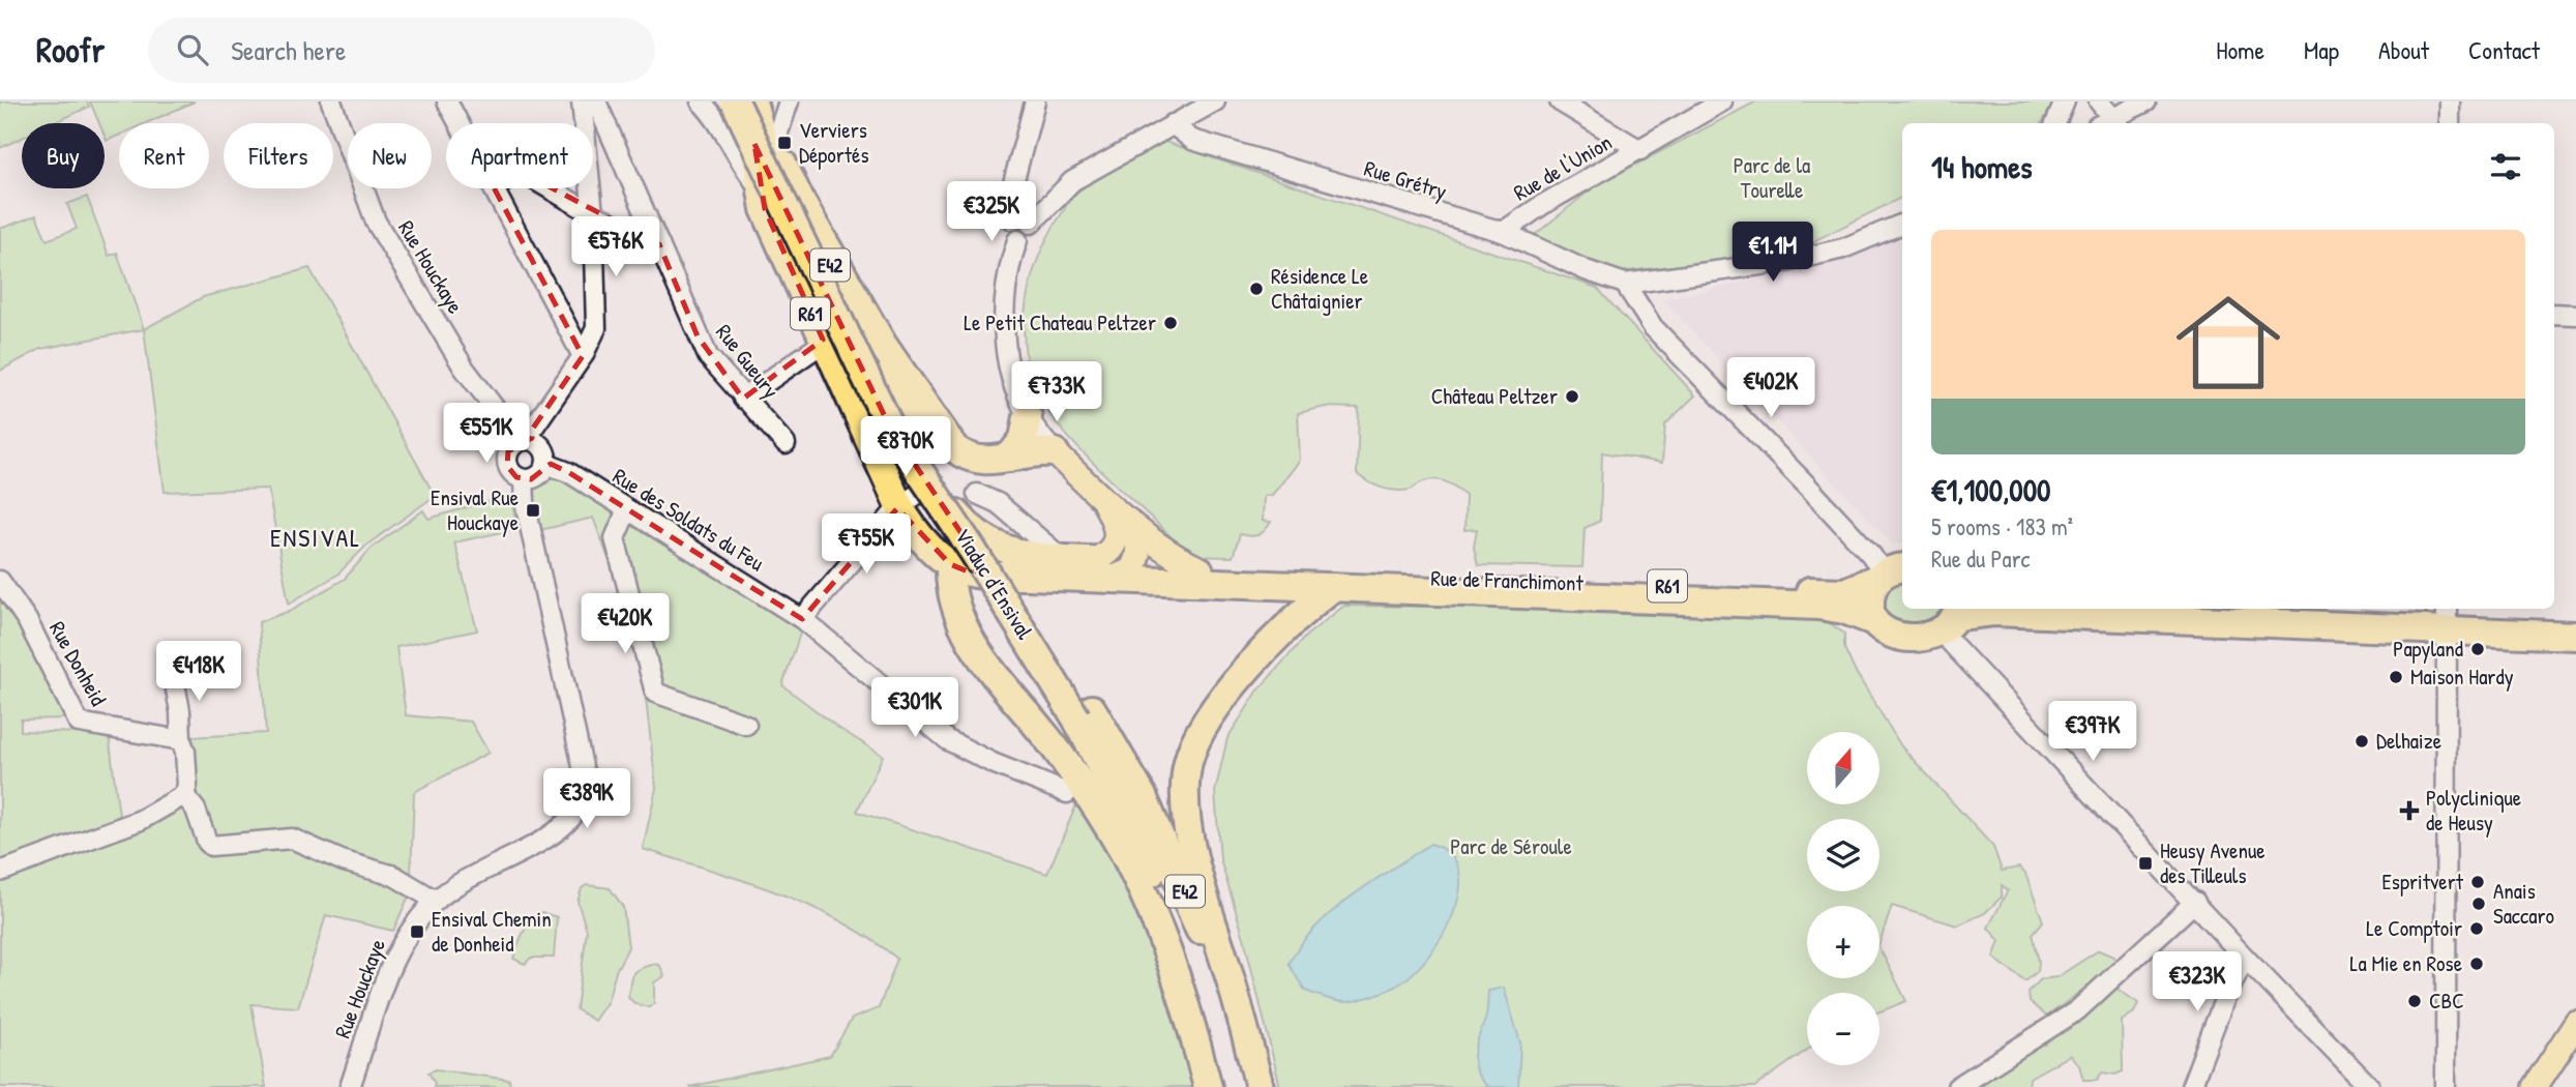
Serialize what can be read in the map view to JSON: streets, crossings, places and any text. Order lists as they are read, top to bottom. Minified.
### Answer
{"streets":{"highway":["E42","R61","Rue de Franchimont","Viaduc d’Ensival"],"street":["Rue de l'Union","Rue Grétry","Rue Houckaye","Rue Gueury","Rue des Soldats du Feu","Rue Donheid"]},"crossings":[["Rue de l'Union","Rue Grétry"],["E42","R61"],["E42","Viaduc d’Ensival"],["Rue Houckaye","Rue des Soldats du Feu"],["R61","Rue de Franchimont"]],"districts":["ENSIVAL"],"parks":["Parc de la Tourelle","Parc de Séroule"],"places":{"transit":["Verviers Déportés","Ensival Rue Houckaye","Heusy Avenue des Tilleuls","Ensival Chemin de Donheid"],"other":["Résidence Le Châtaignier","Le Petit Chateau Peltzer","Château Peltzer","Papyland","Maison Hardy","Delhaize","Espritvert","Anais Saccaro","Le Comptoir","La Mie en Rose","CBC"],"health":["Polyclinique de Heusy"]},"north":"top","page":{"header":"Roofr","search":"Search here","nav":["Home","Map","About","Contact"],"chip":["Buy","Rent","Filters","New","Apartment"],"heading":"14 homes","price":["€325K","€576K","€1.1M","€402K","€733K","€551K","€870K","€755K","€420K","€418K","€301K","€397K","€389K","€323K"],"list":[{"name":"€1,100,000","note":"5 rooms · 183 m² · Rue du Parc"}],"map_buttons":["+","−"]}}
